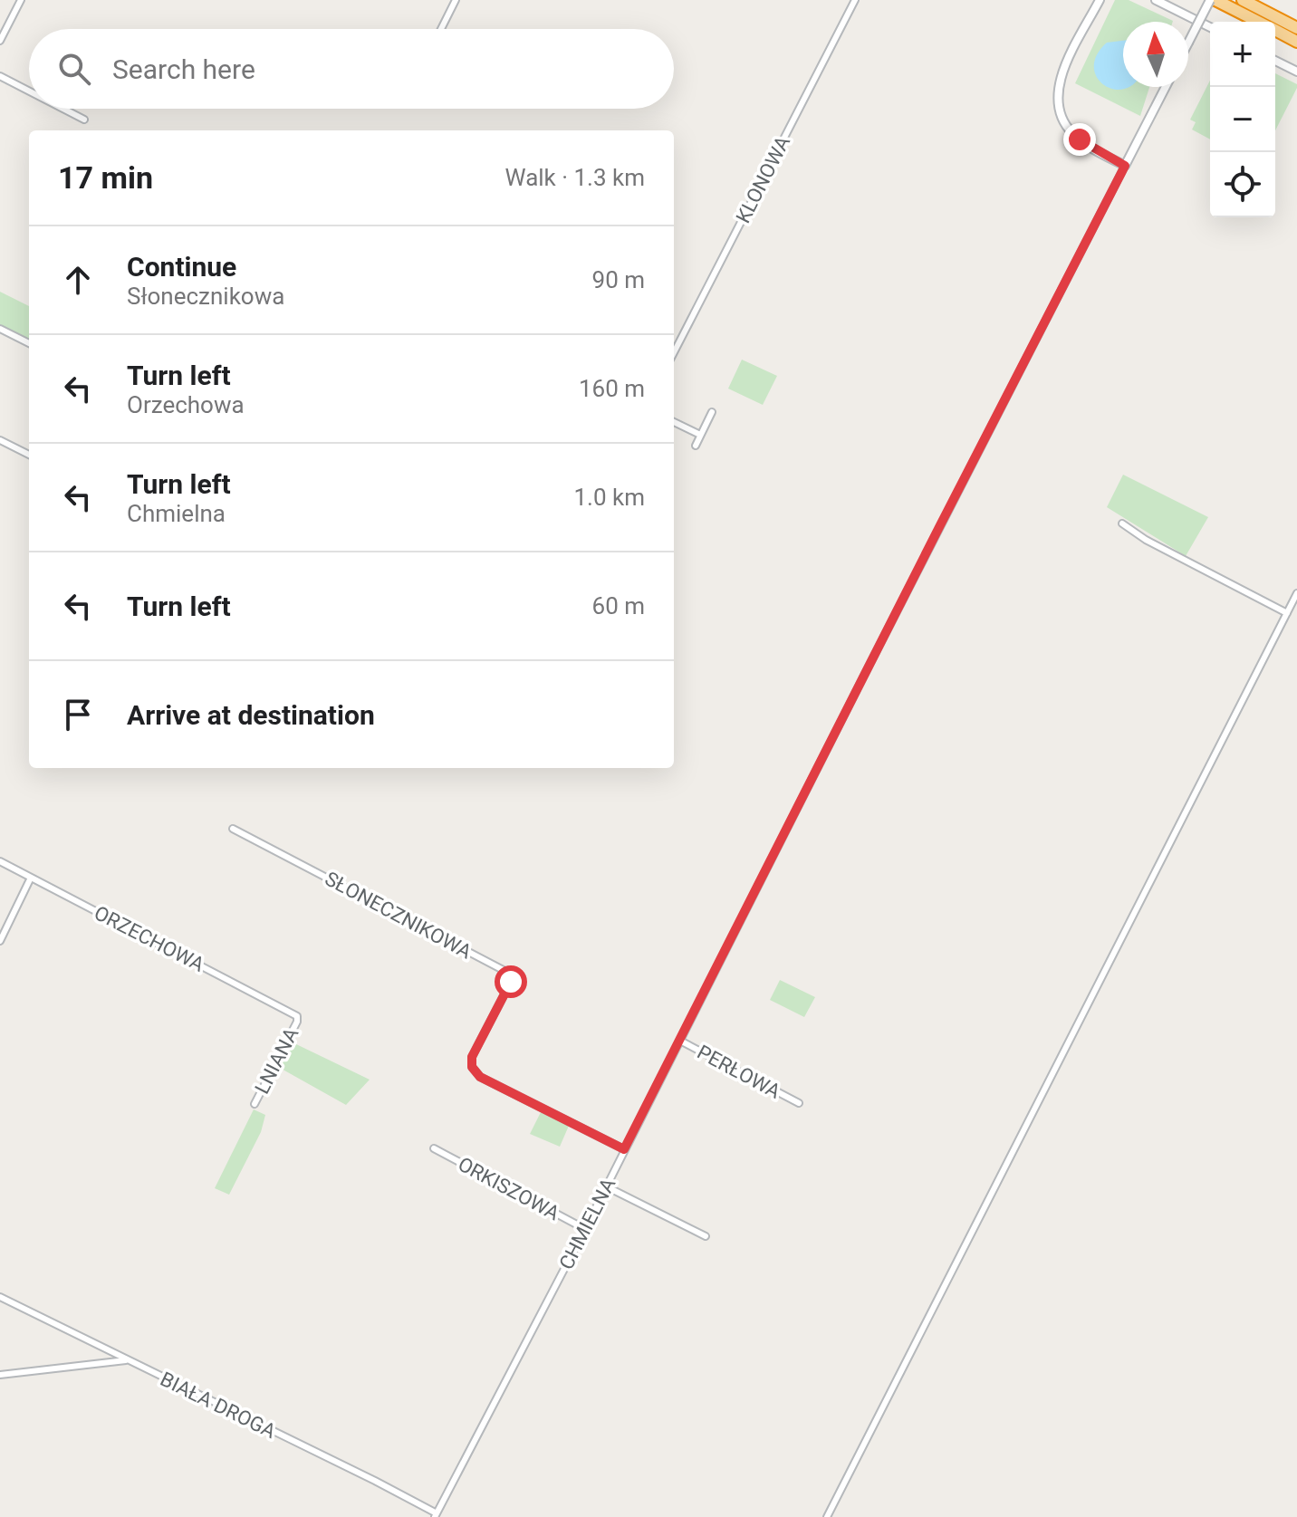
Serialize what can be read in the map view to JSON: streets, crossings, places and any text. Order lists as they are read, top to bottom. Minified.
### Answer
{"streets":{"street":["KLONOWA","SŁONECZNIKOWA","ORZECHOWA","LNIANA","PERŁOWA","ORKISZOWA","CHMIELNA","BIAŁA DROGA"]},"crossings":[["SŁONECZNIKOWA","CHMIELNA"],["ORZECHOWA","LNIANA"],["PERŁOWA","CHMIELNA"],["ORKISZOWA","CHMIELNA"],["CHMIELNA","BIAŁA DROGA"]],"north":"top","page":{"map_buttons":["+","−"],"search":"Search here","heading":["17 min","Walk · 1.3 km"],"list":[["Continue","Słonecznikowa","90 m"],["Turn left","Orzechowa","160 m"],["Turn left","Chmielna","1.0 km"],["Turn left","60 m"],"Arrive at destination"]}}
